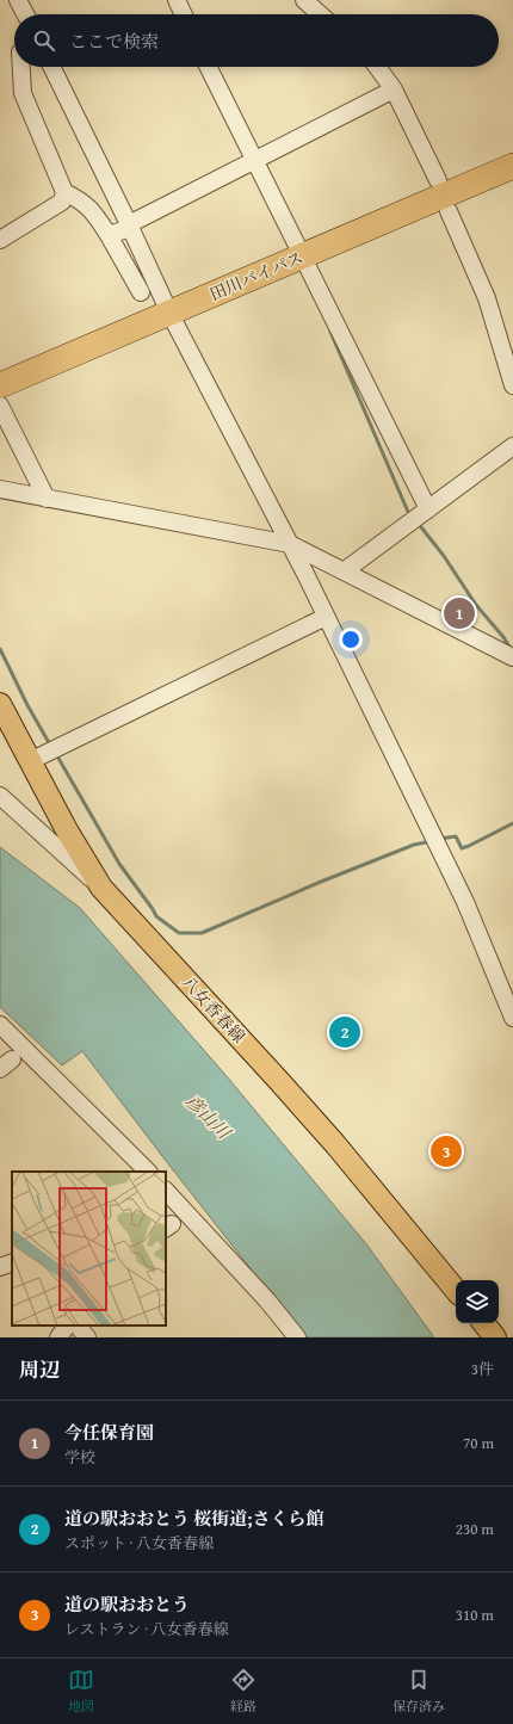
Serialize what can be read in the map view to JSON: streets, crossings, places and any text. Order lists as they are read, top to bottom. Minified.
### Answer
{"streets":{"highway":["田川バイパス"],"main road":["八女香春線"]},"water":["彦山川"],"page":{"search":"ここで検索","pins":["1","2","3"],"heading":["周辺","3件"],"list":[{"mark":"1","name":"今任保育園","note":"学校","value":"70 m"},{"mark":"2","name":"道の駅おおとう 桜街道;さくら館","note":"スポット · 八女香春線","value":"230 m"},{"mark":"3","name":"道の駅おおとう","note":"レストラン · 八女香春線","value":"310 m"}],"nav":["地図","経路","保存済み"]}}
